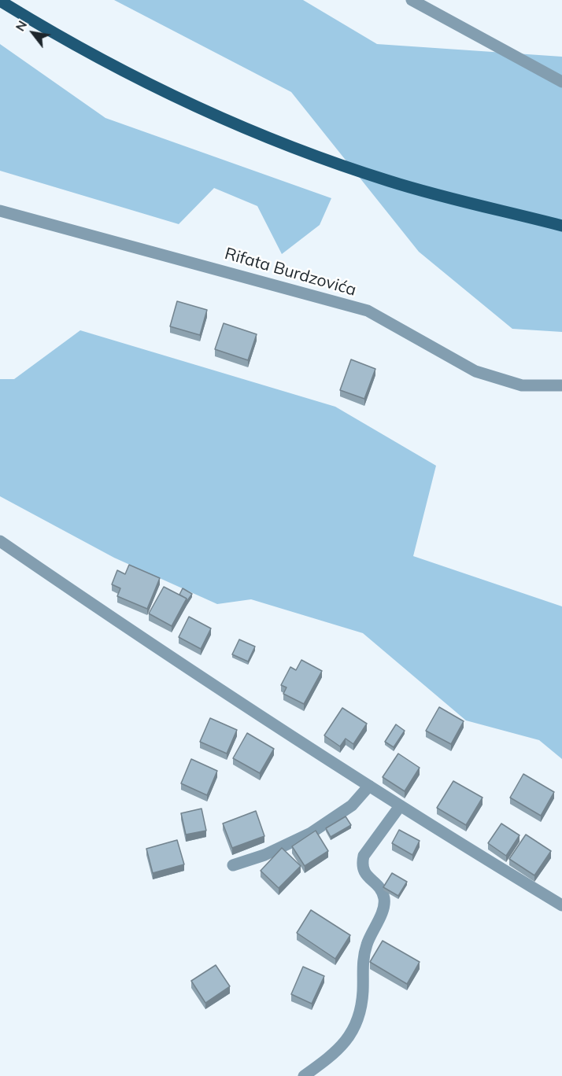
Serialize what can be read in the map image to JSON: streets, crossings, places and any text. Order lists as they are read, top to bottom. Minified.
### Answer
{"streets":{"street":["Rifata Burdzovića"]},"north":"top left"}
